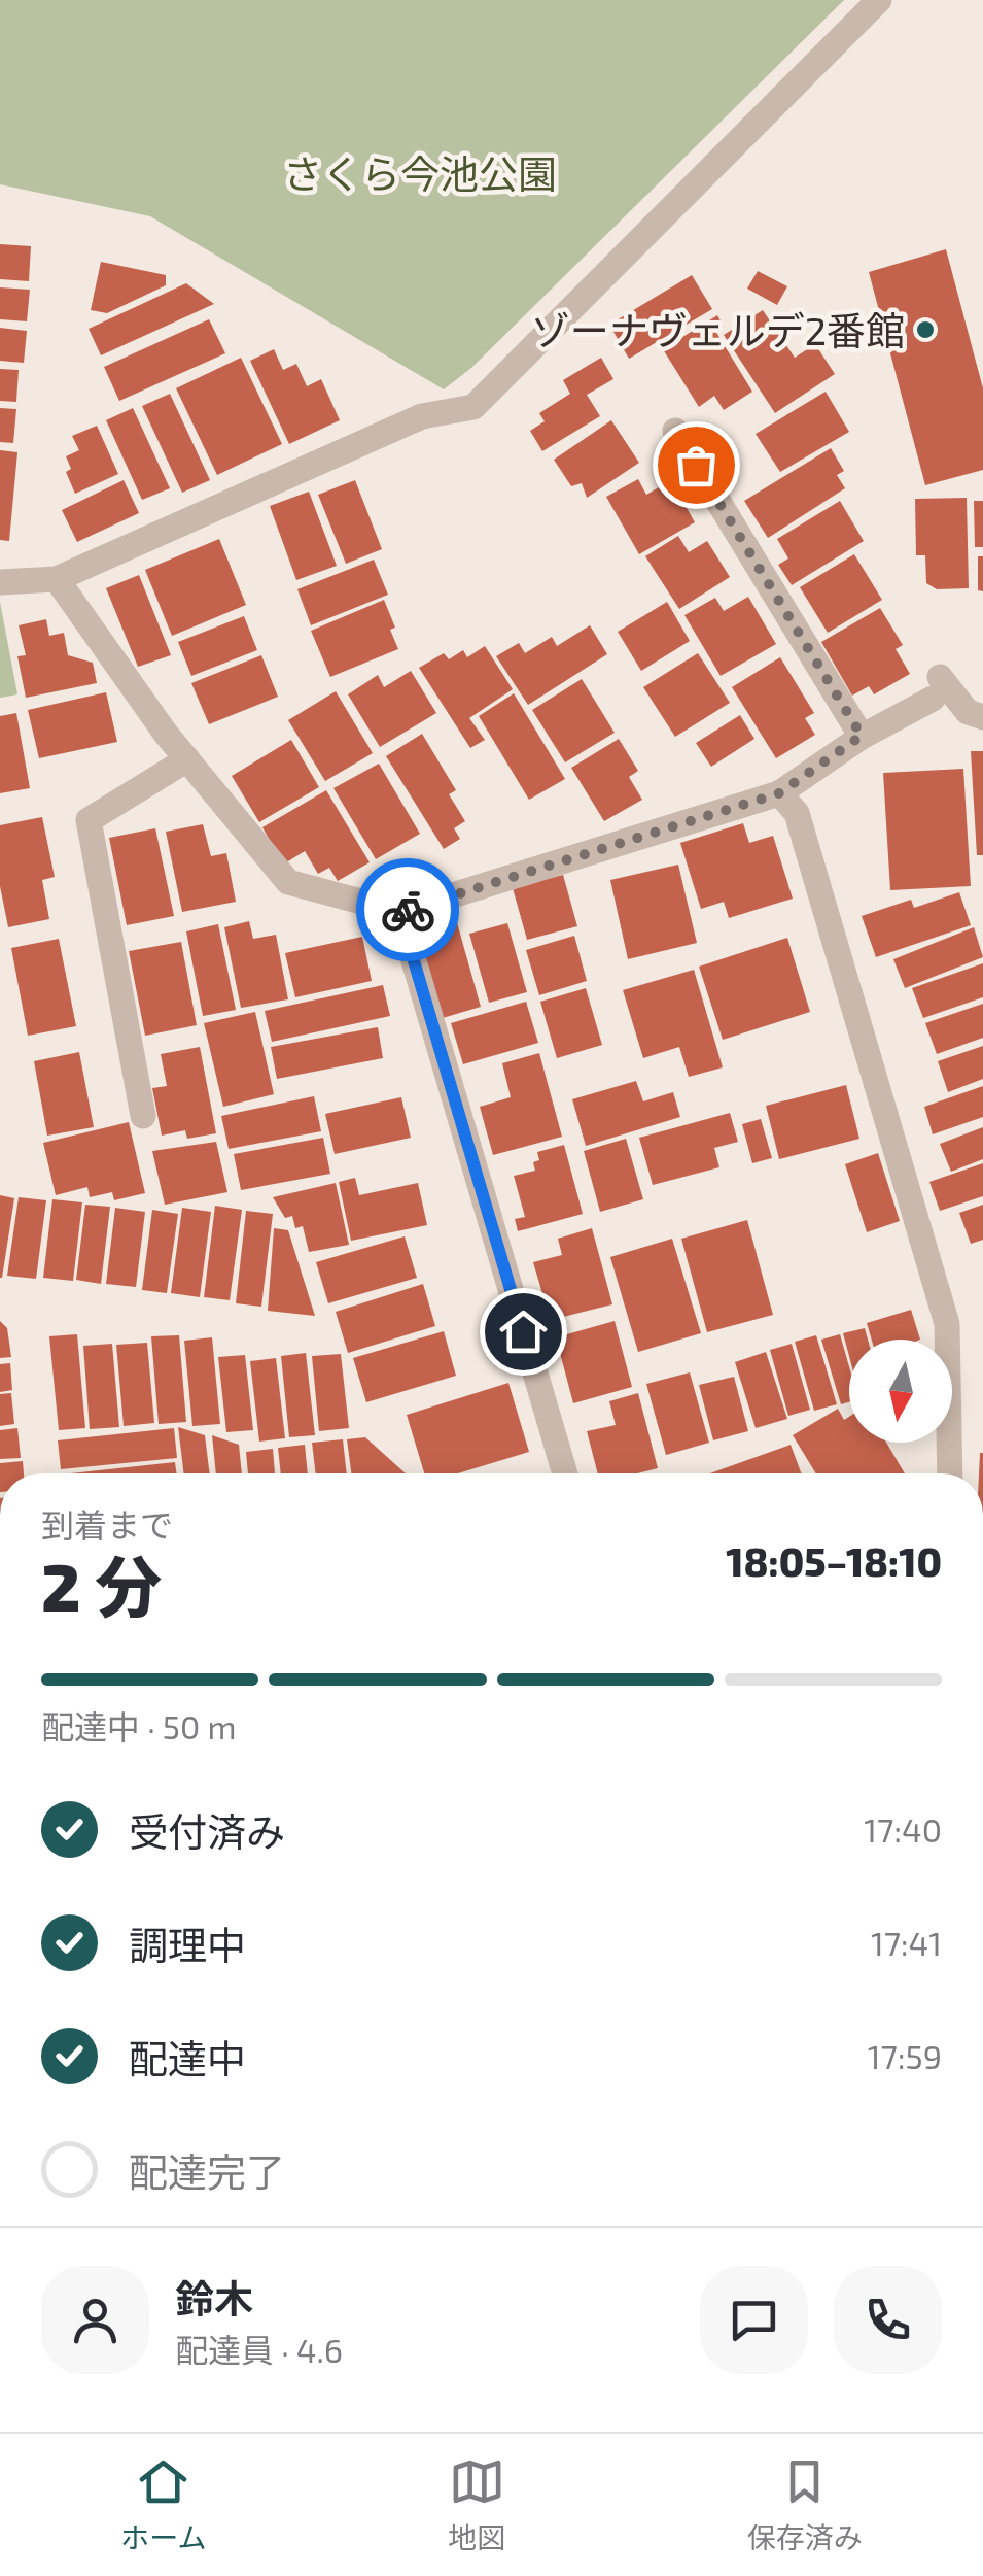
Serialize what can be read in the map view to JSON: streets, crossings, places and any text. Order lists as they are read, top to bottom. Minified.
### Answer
{"parks":["さくら今池公園"],"places":["ゾーナヴェルデ2番館"],"north":"bottom","page":{"heading":["2 分","到着まで","18:05–18:10"],"panel":["鈴木","配達員 · 4.6"],"bar":"配達中 · 50 m","list":[["受付済み","17:40"],["調理中","17:41"],["配達中","17:59"],"配達完了"],"tabs":["ホーム","地図","保存済み"]}}
